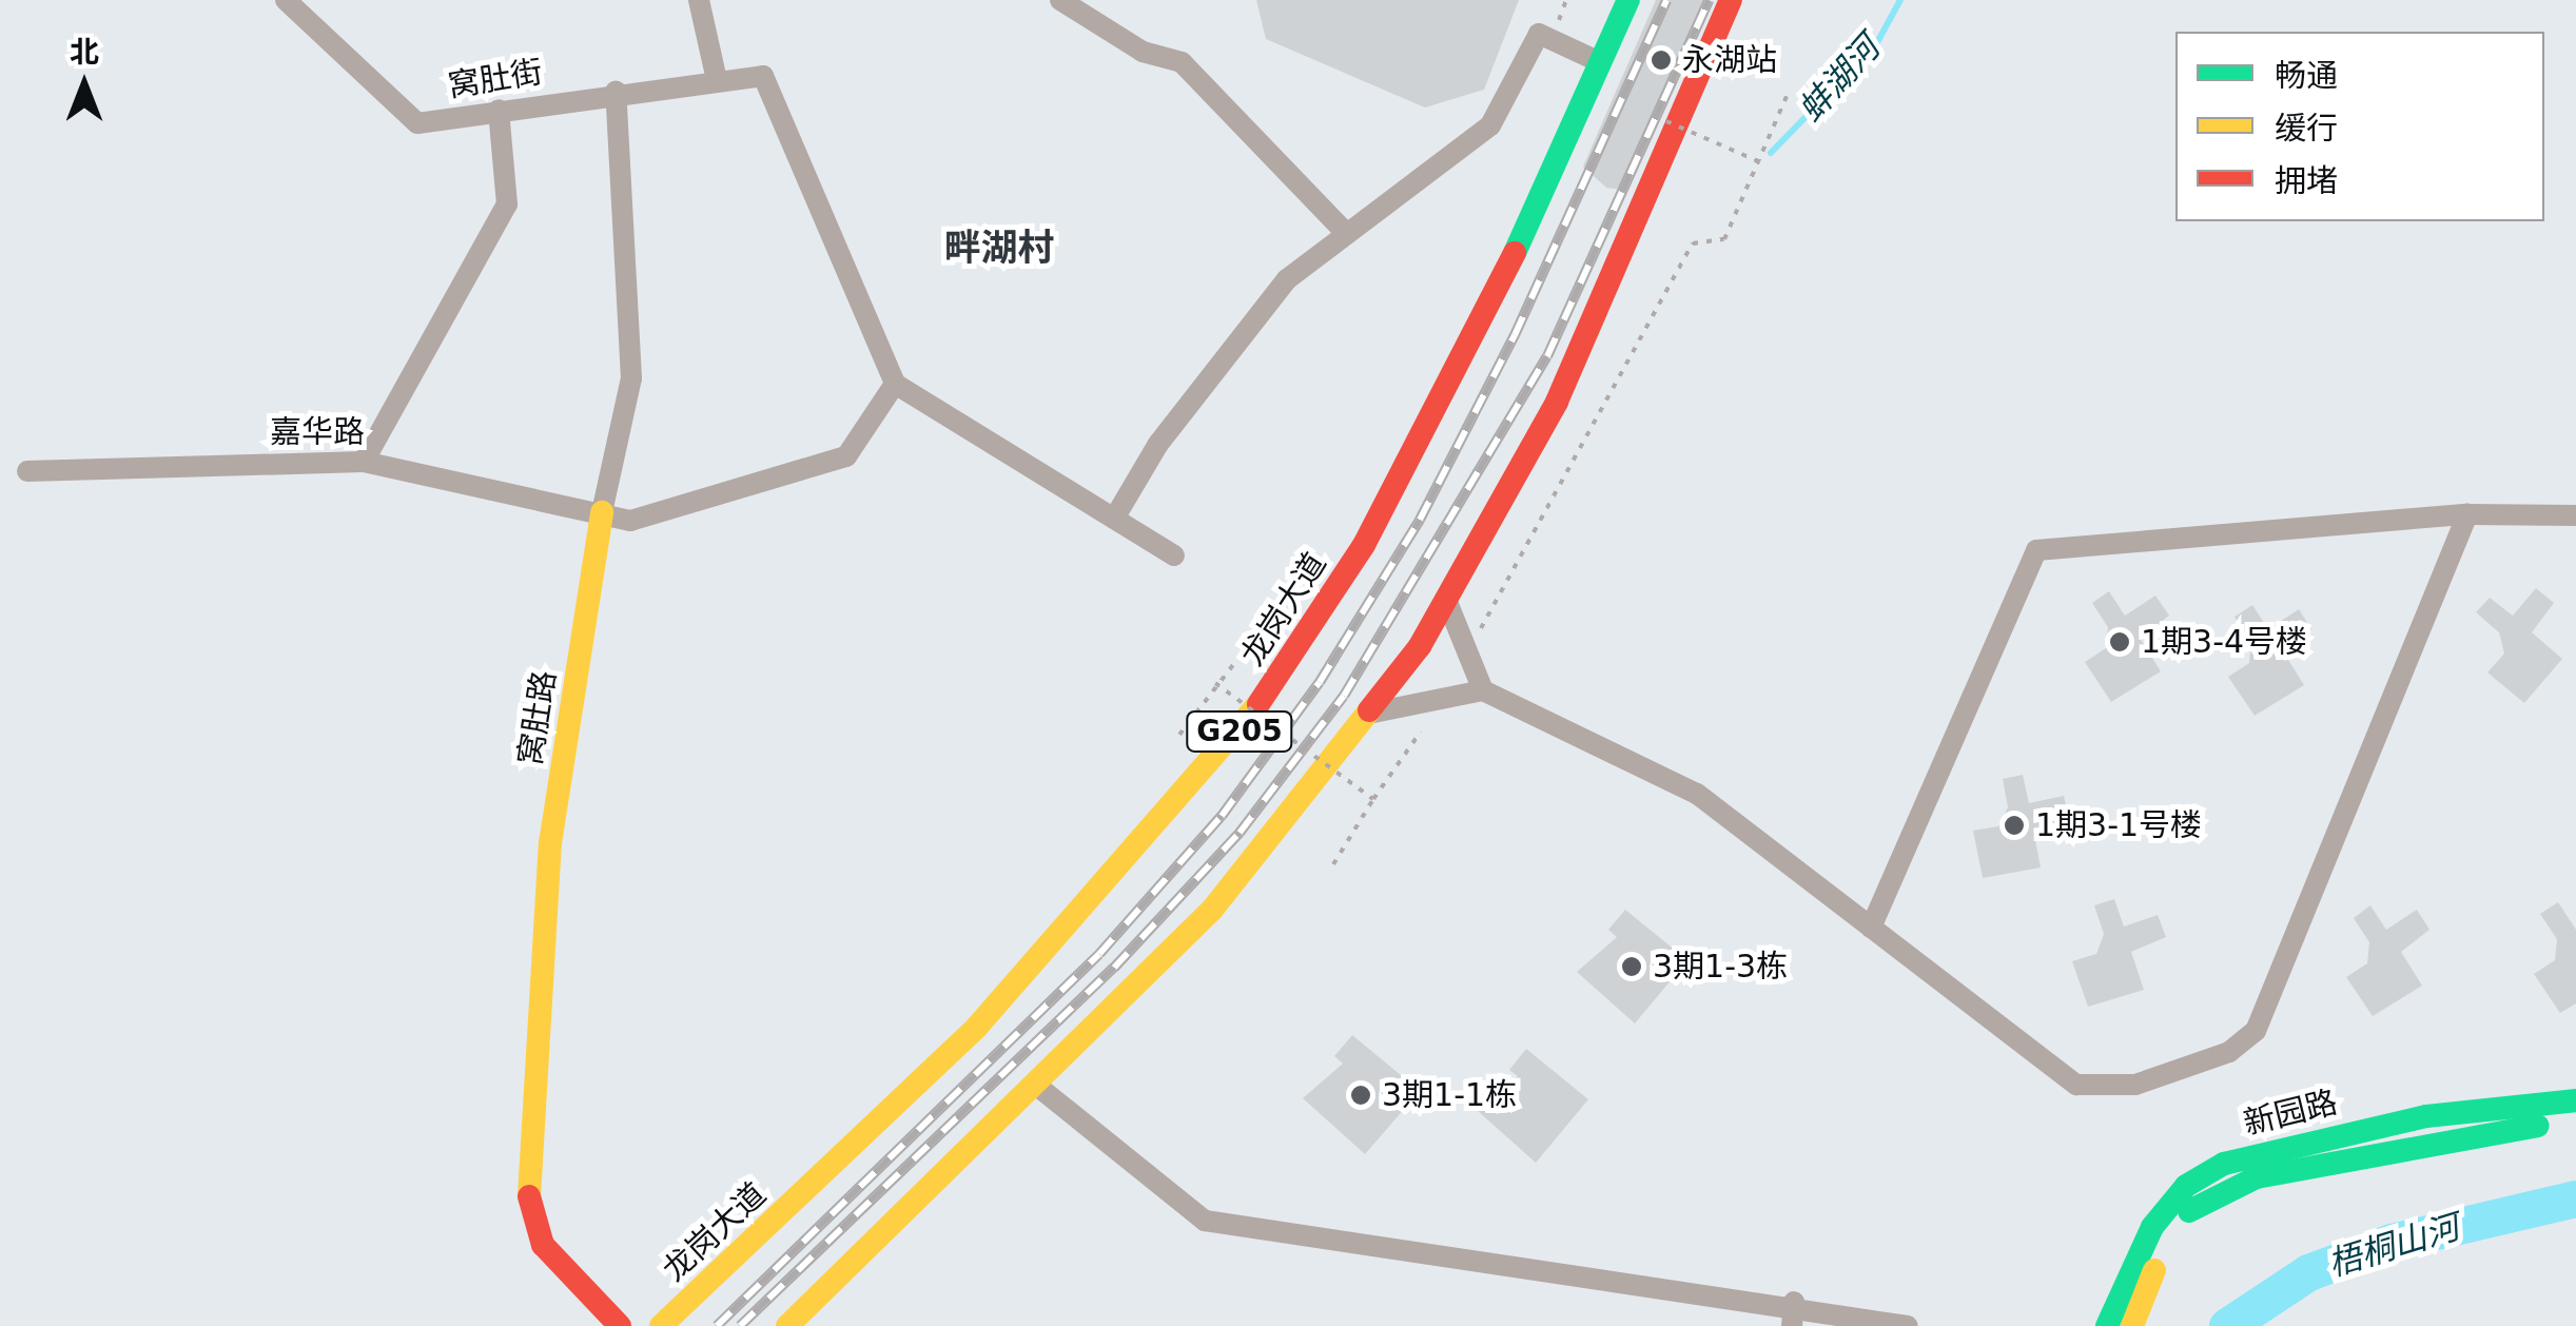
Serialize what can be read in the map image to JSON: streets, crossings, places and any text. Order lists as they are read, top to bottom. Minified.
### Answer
{"streets":{"main road":["龙岗大道","窝肚路","G205","新园路"],"street":["窝肚街","嘉华路"]},"crossings":[["窝肚街","嘉华路"],["窝肚街","窝肚路"],["嘉华路","窝肚路"]],"districts":["畔湖村"],"water":["蚌湖河","梧桐山河"],"places":["永湖站","1期3-4号楼","1期3-1号楼","3期1-3栋","3期1-1栋"],"legend":["畅通","缓行","拥堵"],"north":"top"}
